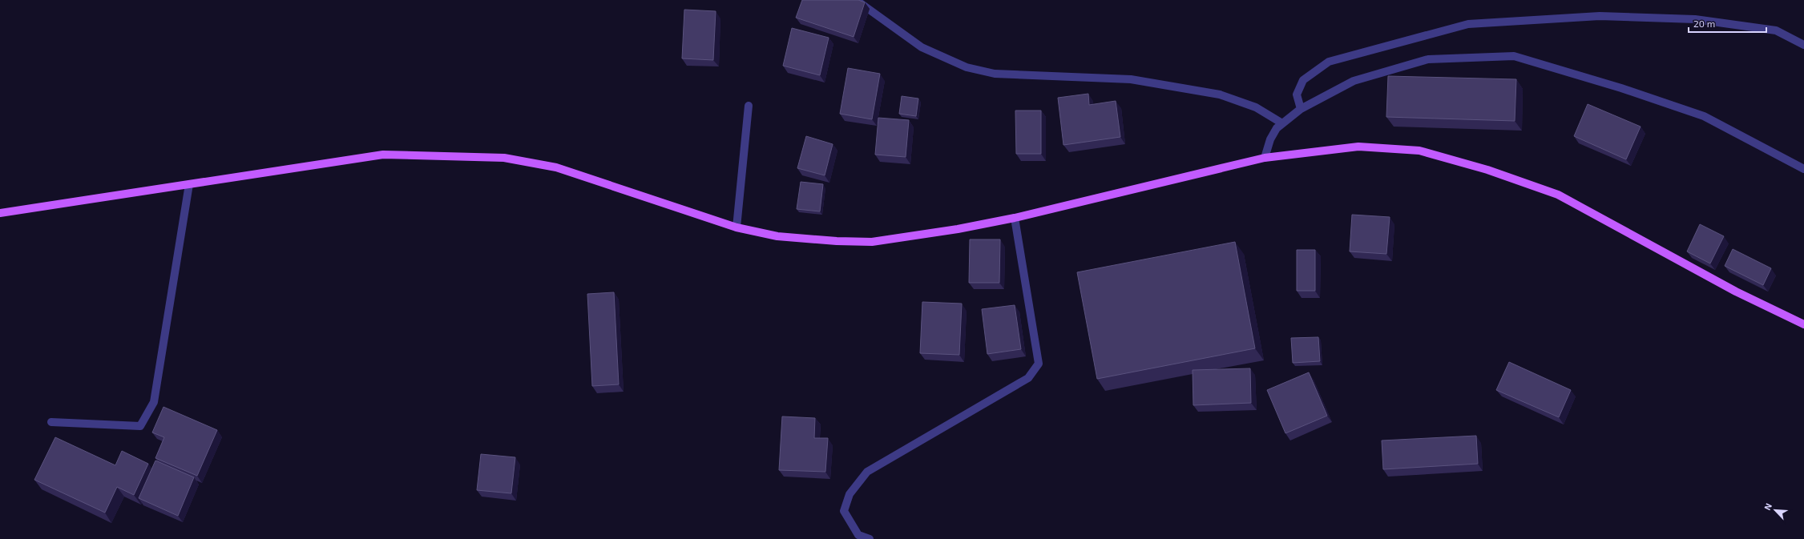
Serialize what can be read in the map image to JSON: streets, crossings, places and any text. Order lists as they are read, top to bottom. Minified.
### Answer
{"scale_bar":"20 m","north":"top left"}
